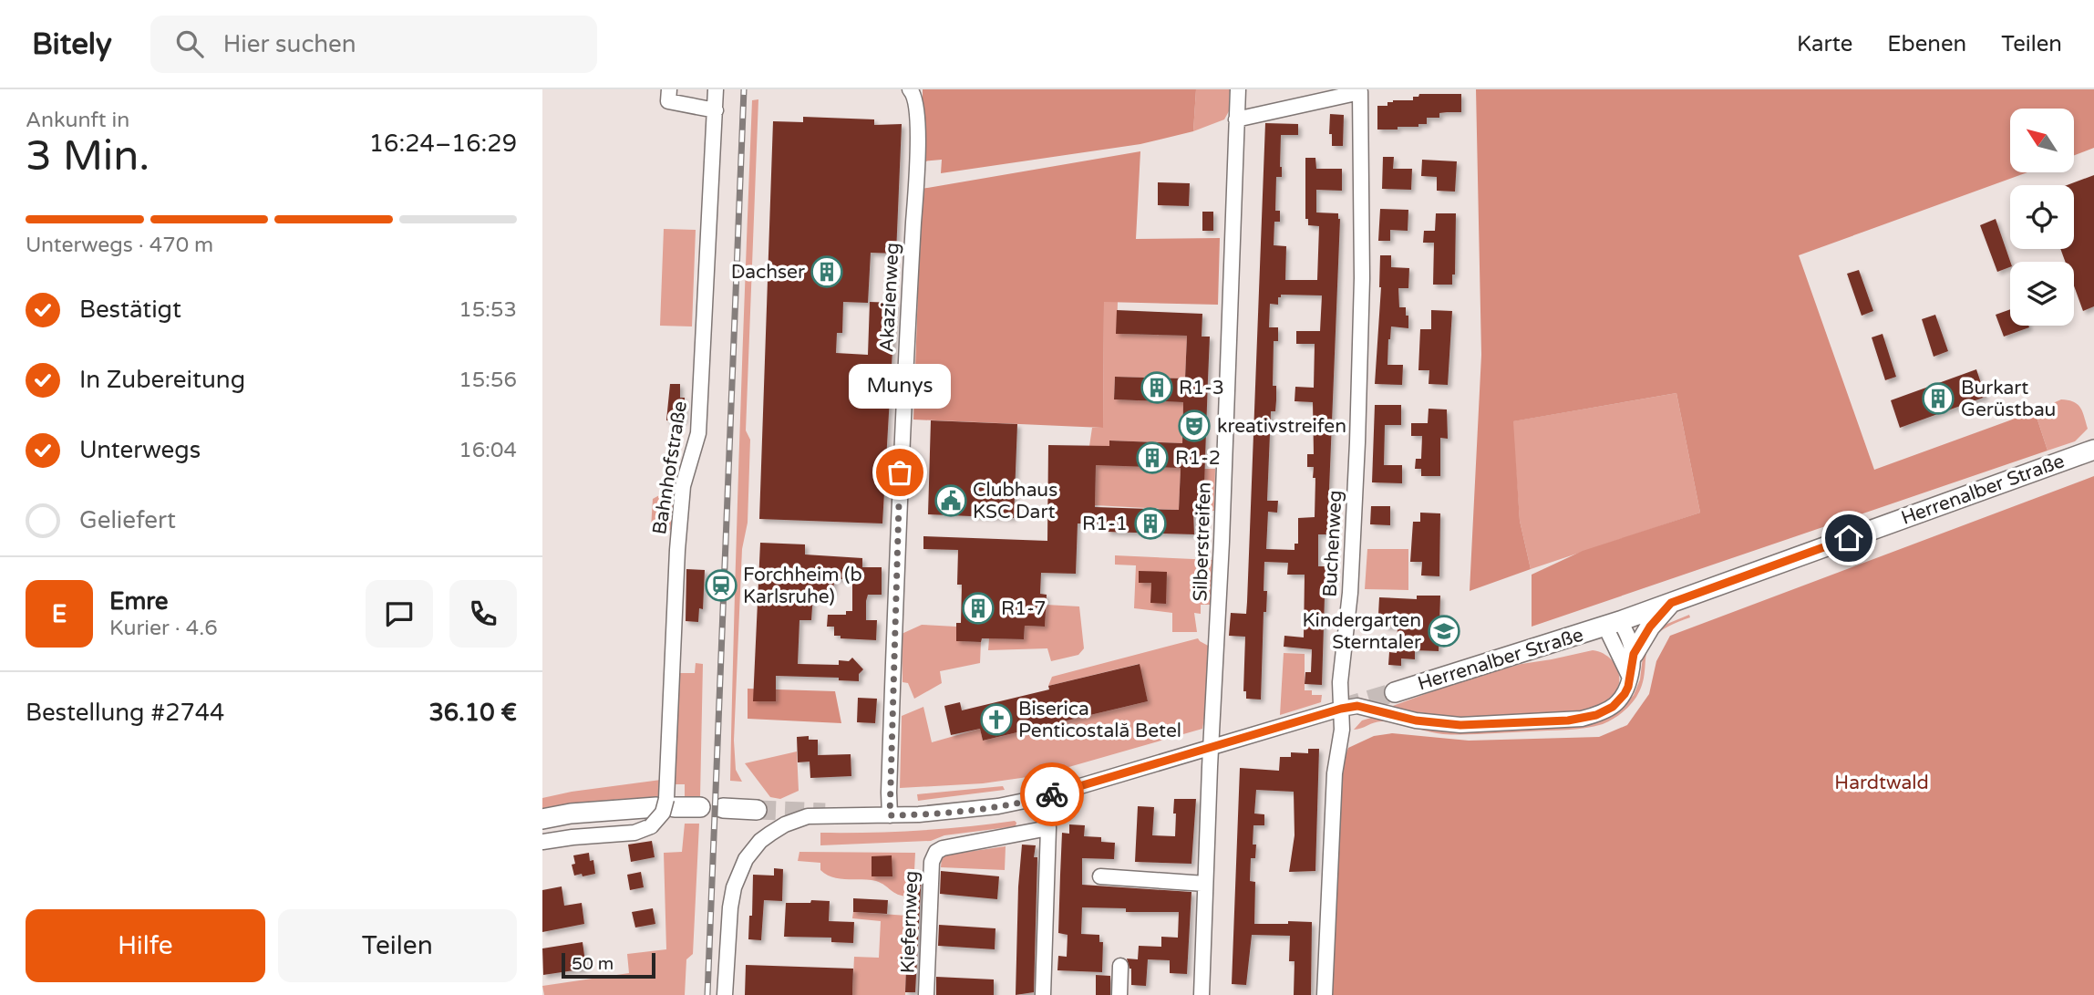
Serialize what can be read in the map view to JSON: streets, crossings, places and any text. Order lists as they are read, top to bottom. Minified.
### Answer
{"streets":{"main road":["Herrenalber Straße"],"street":["Akazienweg","Bahnhofstraße","Silberstreifen","Buchenweg","Kiefernweg"]},"crossings":[["Akazienweg","Herrenalber Straße"],["Herrenalber Straße","Silberstreifen"],["Herrenalber Straße","Buchenweg"],["Silberstreifen","Buchenweg"]],"parks":["Hardtwald"],"places":{"building":["Dachser","R1-3","Burkart Gerüstbau","R1-2","R1-1","R1-7"],"theatre":["kreativstreifen"],"other":["Munys"],"public building":["Clubhaus KSC Dart"],"station":["Forchheim (b Karlsruhe)"],"school or university":["Kindergarten Sterntaler"],"church":["Biserica Penticostală Betel"]},"scale_bar":"50 m","north":"top left","page":{"header":"Bitely","search":"Hier suchen","nav":["Karte","Ebenen","Teilen"],"heading":["3 Min.","Ankunft in","16:24–16:29"],"panel":["Emre","Kurier · 4.6","Bestellung #2744","36.10 €"],"bar":"Unterwegs · 470 m","list":[["Bestätigt","15:53"],["In Zubereitung","15:56"],["Unterwegs","16:04"],"Geliefert"],"bubble":"Munys","round":"E","buttons":["Hilfe","Teilen"],"scale":"50 m"}}
